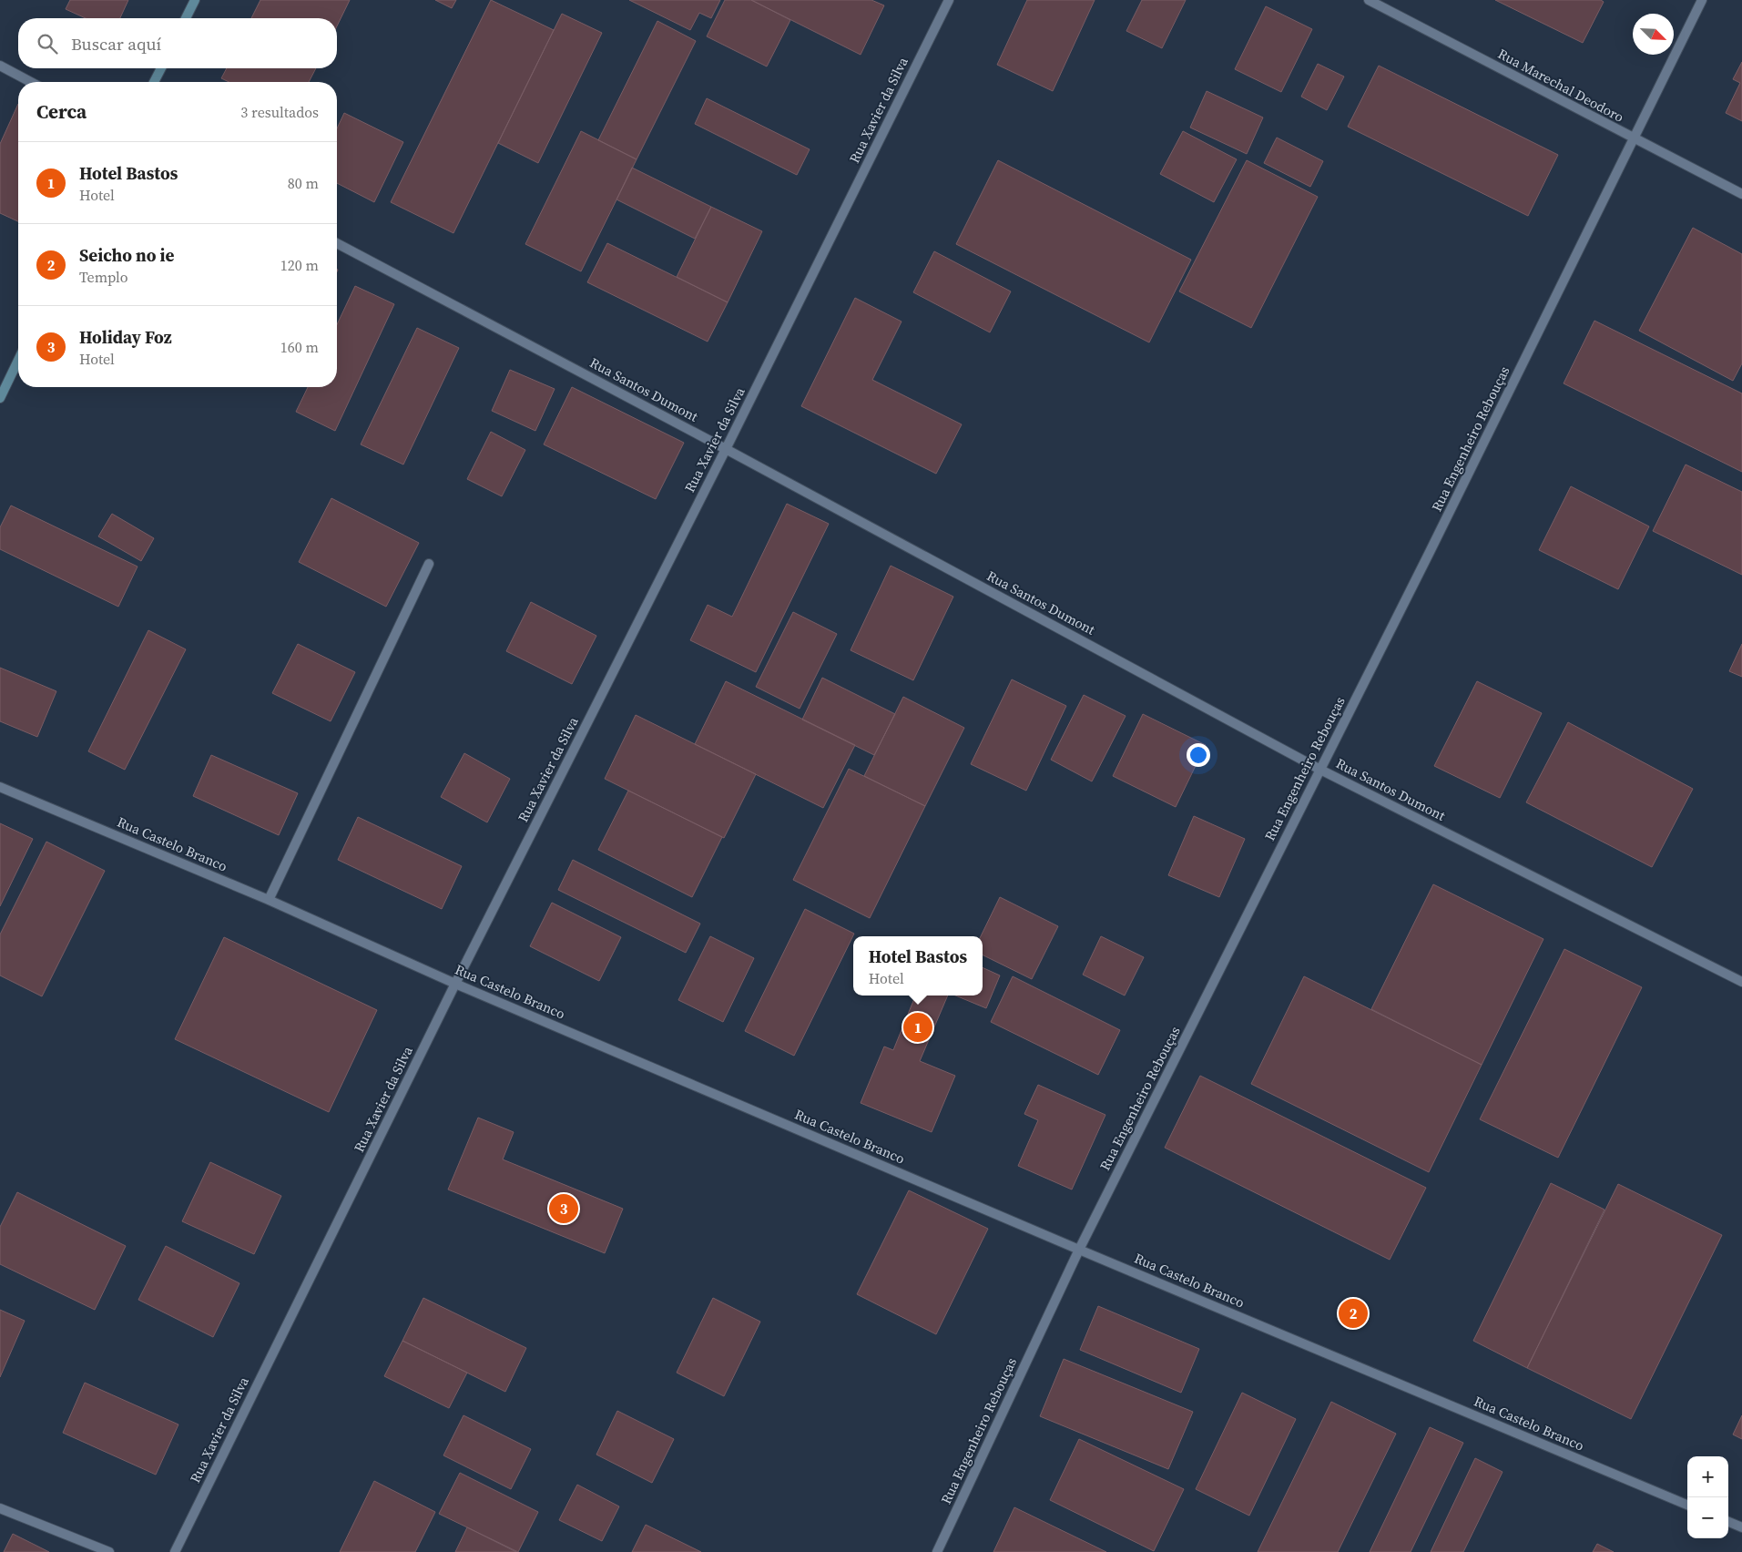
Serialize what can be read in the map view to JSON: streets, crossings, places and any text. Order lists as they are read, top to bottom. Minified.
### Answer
{"streets":{"street":["Rua Marechal Deodoro","Rua Xavier da Silva","Rua Santos Dumont","Rua Engenheiro Rebouças","Rua Castelo Branco"]},"crossings":[["Rua Marechal Deodoro","Rua Engenheiro Rebouças"],["Rua Xavier da Silva","Rua Santos Dumont"],["Rua Xavier da Silva","Rua Castelo Branco"],["Rua Santos Dumont","Rua Engenheiro Rebouças"],["Rua Engenheiro Rebouças","Rua Castelo Branco"]],"north":"bottom right","page":{"search":"Buscar aquí","heading":["Cerca","3 resultados"],"list":[{"mark":"1","name":"Hotel Bastos","note":"Hotel","value":"80 m"},{"mark":"2","name":"Seicho no ie","note":"Templo","value":"120 m"},{"mark":"3","name":"Holiday Foz","note":"Hotel","value":"160 m"}],"popup":["Hotel Bastos","Hotel"],"pins":["1","3","2"],"map_buttons":["+","−"]}}
